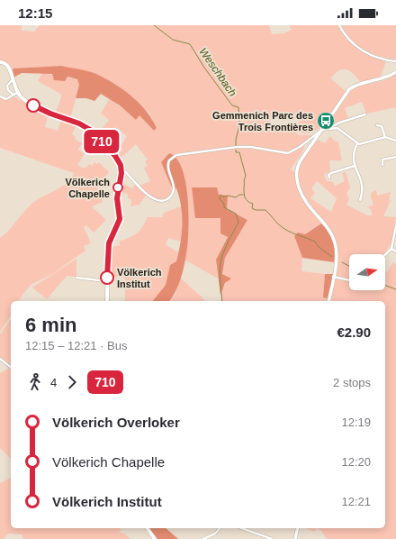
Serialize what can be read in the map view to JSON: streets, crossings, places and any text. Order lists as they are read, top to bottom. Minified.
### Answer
{"water":["Weschbach"],"places":{"bus stop":["Gemmenich Parc des Trois Frontières"],"other":["Völkerich Chapelle","Völkerich Institut"]},"lines":["bus line 710"],"north":"right","page":{"status":"12:15","on_map":"710","heading":["6 min","12:15 – 12:21 · Bus","€2.90"],"legs":["4","710","2 stops"],"list":[{"name":"Völkerich Overloker","value":"12:19"},{"name":"Völkerich Chapelle","value":"12:20"},{"name":"Völkerich Institut","value":"12:21"}]}}
